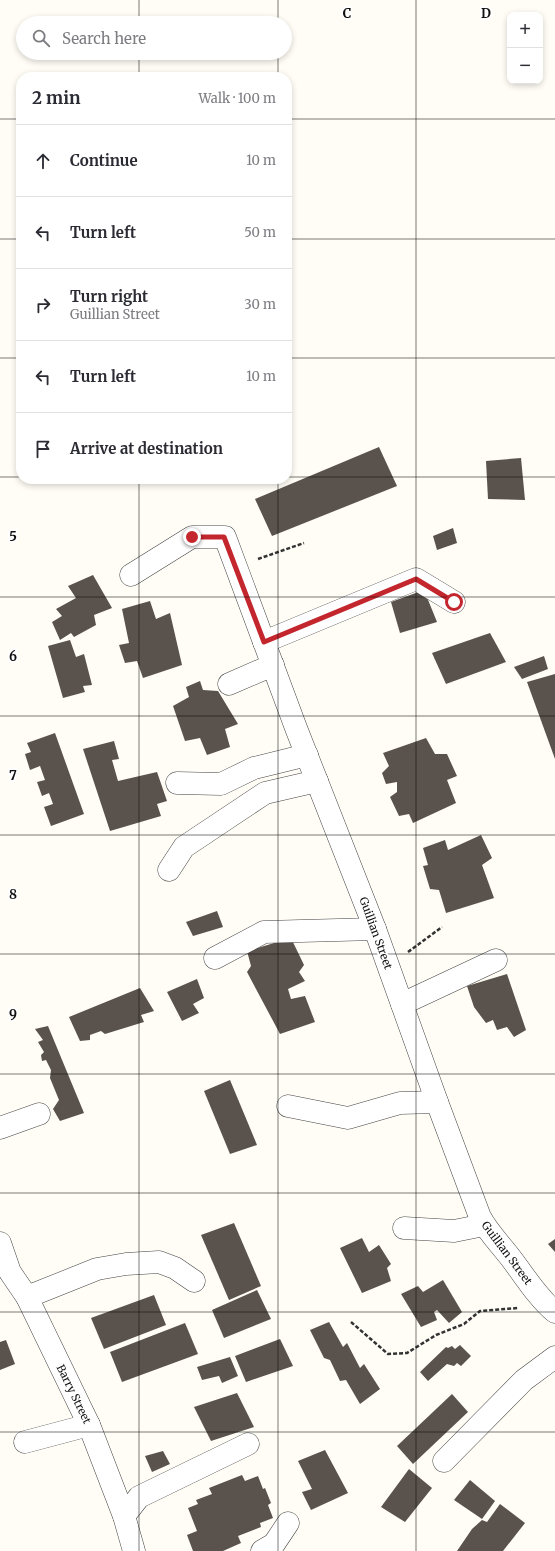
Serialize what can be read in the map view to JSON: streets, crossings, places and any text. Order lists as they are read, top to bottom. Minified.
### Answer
{"streets":{"street":["Guillian Street","Barry Street"]},"page":{"map_buttons":["+","−"],"search":"Search here","heading":["2 min","Walk · 100 m"],"list":[["Continue","10 m"],["Turn left","50 m"],["Turn right","Guillian Street","30 m"],["Turn left","10 m"],"Arrive at destination"]},"grid":{"columns":["C","D"],"rows":["5","6","7","8","9"]}}
